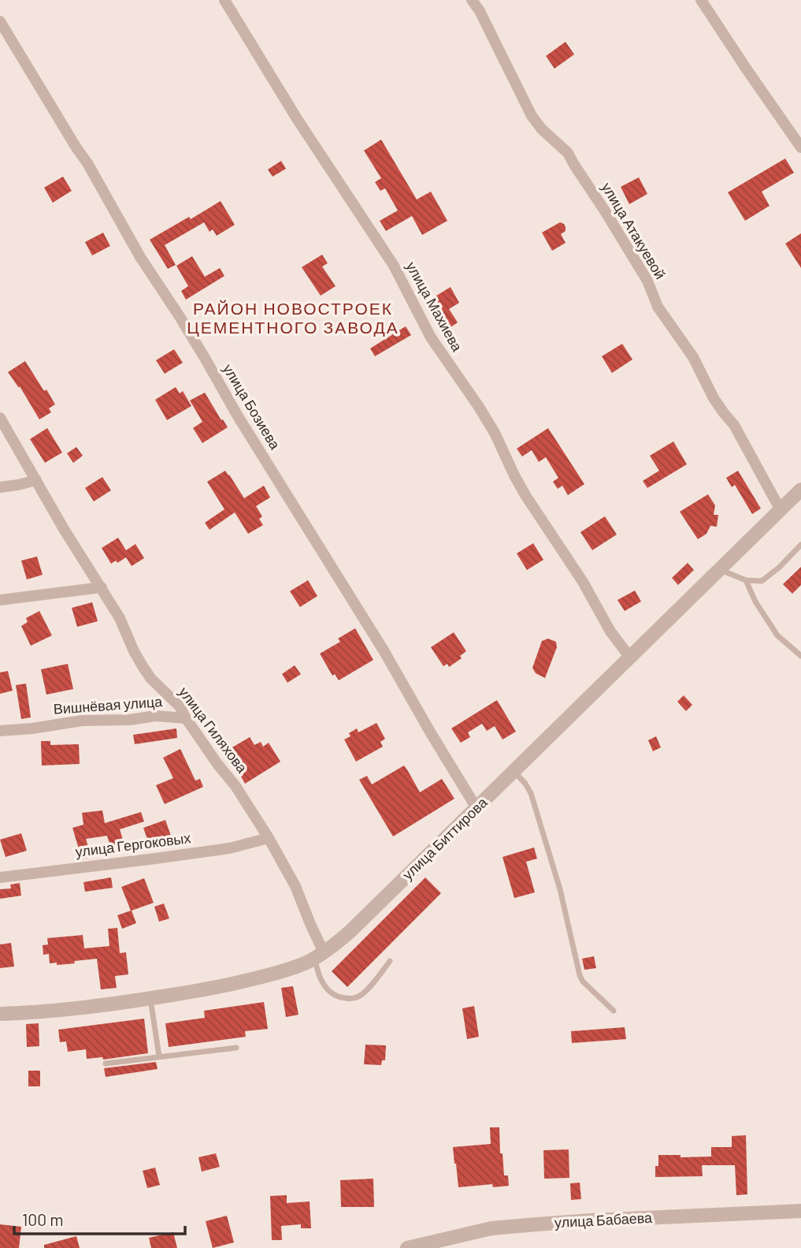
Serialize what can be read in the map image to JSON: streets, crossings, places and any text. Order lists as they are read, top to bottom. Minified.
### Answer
{"streets":{"street":["улица Атакуевой","улица Махиева","улица Бозиева","Вишнёвая улица","улица Гиляхова","улица Биттирова","улица Гергоковых","улица Бабаева"]},"crossings":[["улица Атакуевой","улица Биттирова"],["улица Махиева","улица Биттирова"],["улица Бозиева","улица Биттирова"],["Вишнёвая улица","улица Гиляхова"],["улица Гиляхова","улица Биттирова"],["улица Гиляхова","улица Гергоковых"]],"districts":["РАЙОН НОВОСТРОЕК ЦЕМЕНТНОГО ЗАВОДА"],"scale_bar":"100 m"}
